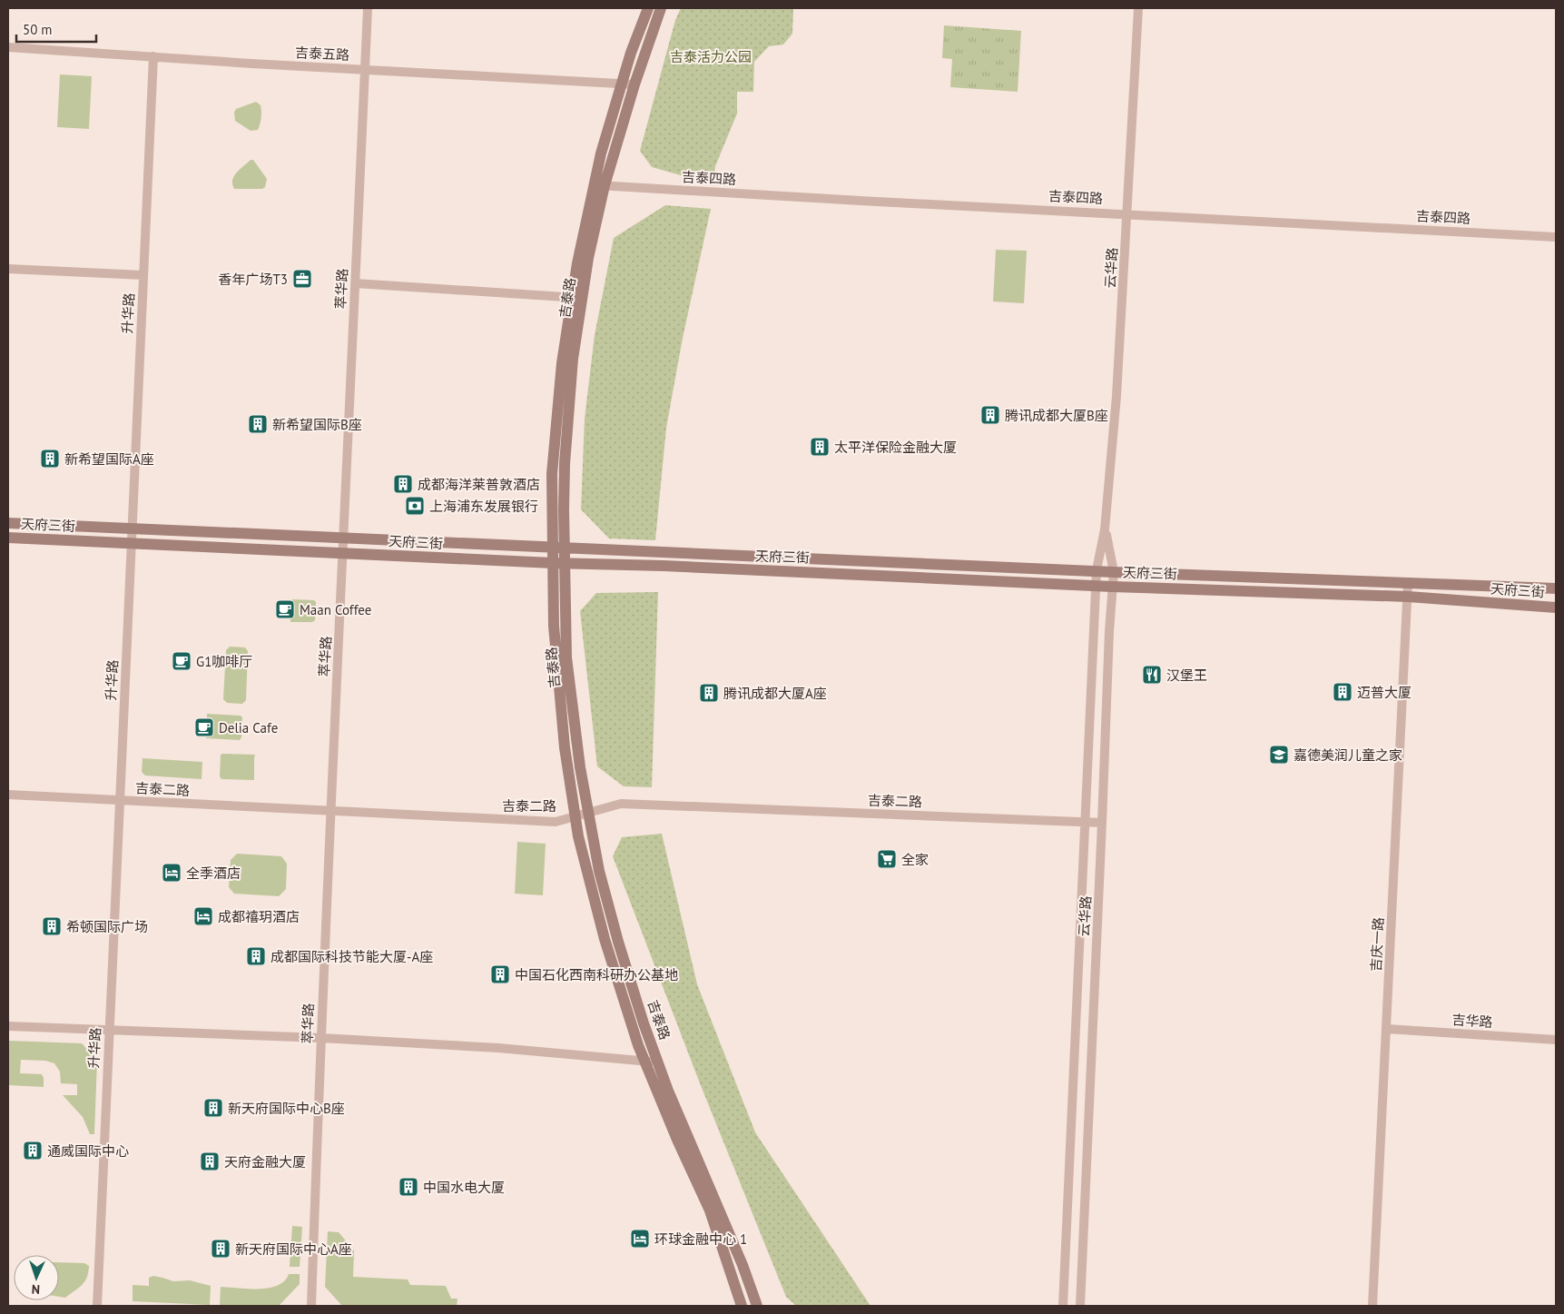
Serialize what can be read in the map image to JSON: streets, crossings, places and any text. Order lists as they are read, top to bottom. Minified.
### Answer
{"streets":{"street":["吉泰五路","吉泰四路","云华路","萃华路","吉泰路","升华路","天府三街","吉泰二路","吉庆一路","吉华路"]},"crossings":[["吉泰五路","萃华路"],["吉泰五路","吉泰路"],["吉泰五路","升华路"],["吉泰四路","云华路"],["吉泰四路","吉泰路"],["云华路","天府三街"],["云华路","吉泰二路"],["萃华路","天府三街"],["萃华路","吉泰二路"],["吉泰路","天府三街"],["吉泰路","吉泰二路"],["升华路","天府三街"],["升华路","吉泰二路"],["天府三街","吉庆一路"],["吉庆一路","吉华路"]],"parks":["吉泰活力公园"],"places":{"office":["香年广场T3"],"building":["腾讯成都大厦B座","新希望国际B座","太平洋保险金融大厦","新希望国际A座","成都海洋莱普敦酒店","迈普大厦","腾讯成都大厦A座","希顿国际广场","成都国际科技节能大厦-A座","中国石化西南科研办公基地","新天府国际中心B座","通威国际中心","天府金融大厦","中国水电大厦","新天府国际中心A座"],"bank":["上海浦东发展银行"],"cafe":["Maan Coffee","G1咖啡厅","Delia Cafe"],"restaurant":["汉堡王"],"school or university":["嘉德美润儿童之家"],"supermarket":["全家"],"hotel":["全季酒店","成都禧玥酒店","环球金融中心 1"]},"scale_bar":"50 m","north":"bottom"}
